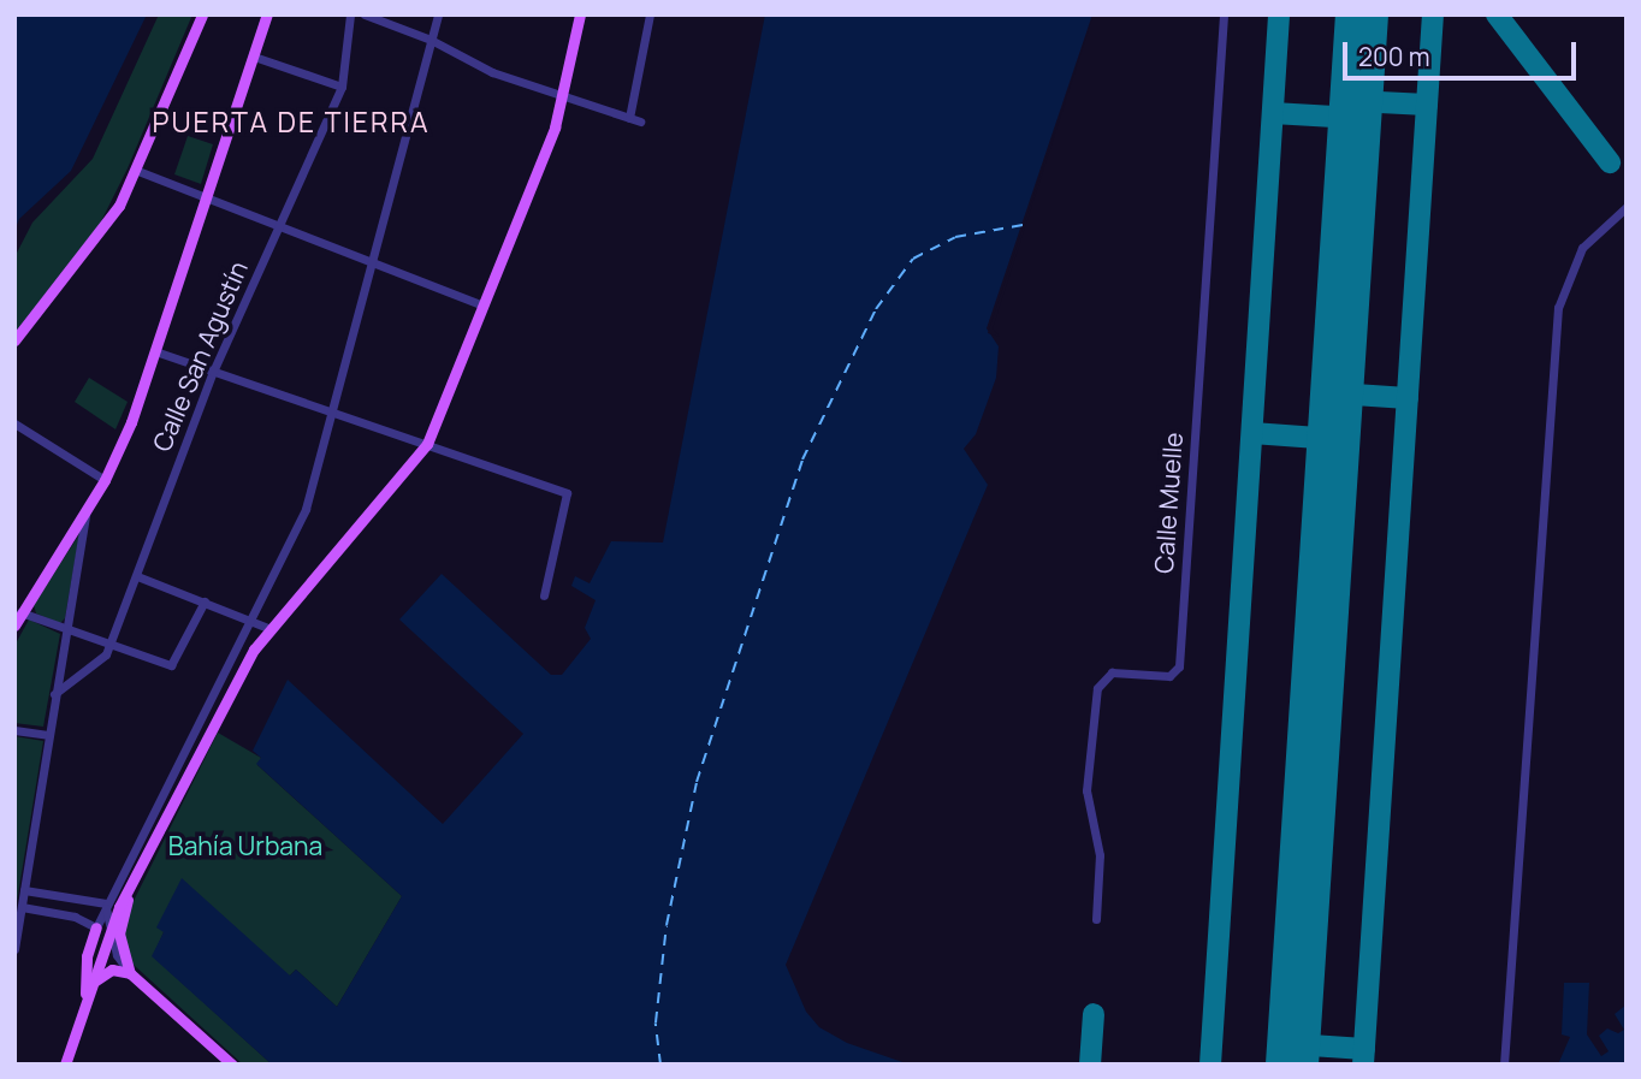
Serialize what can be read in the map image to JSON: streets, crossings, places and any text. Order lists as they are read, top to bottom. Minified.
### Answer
{"streets":{"street":["Calle San Agustín","Calle Muelle"]},"districts":["PUERTA DE TIERRA"],"parks":["Bahía Urbana"],"scale_bar":"200 m"}
